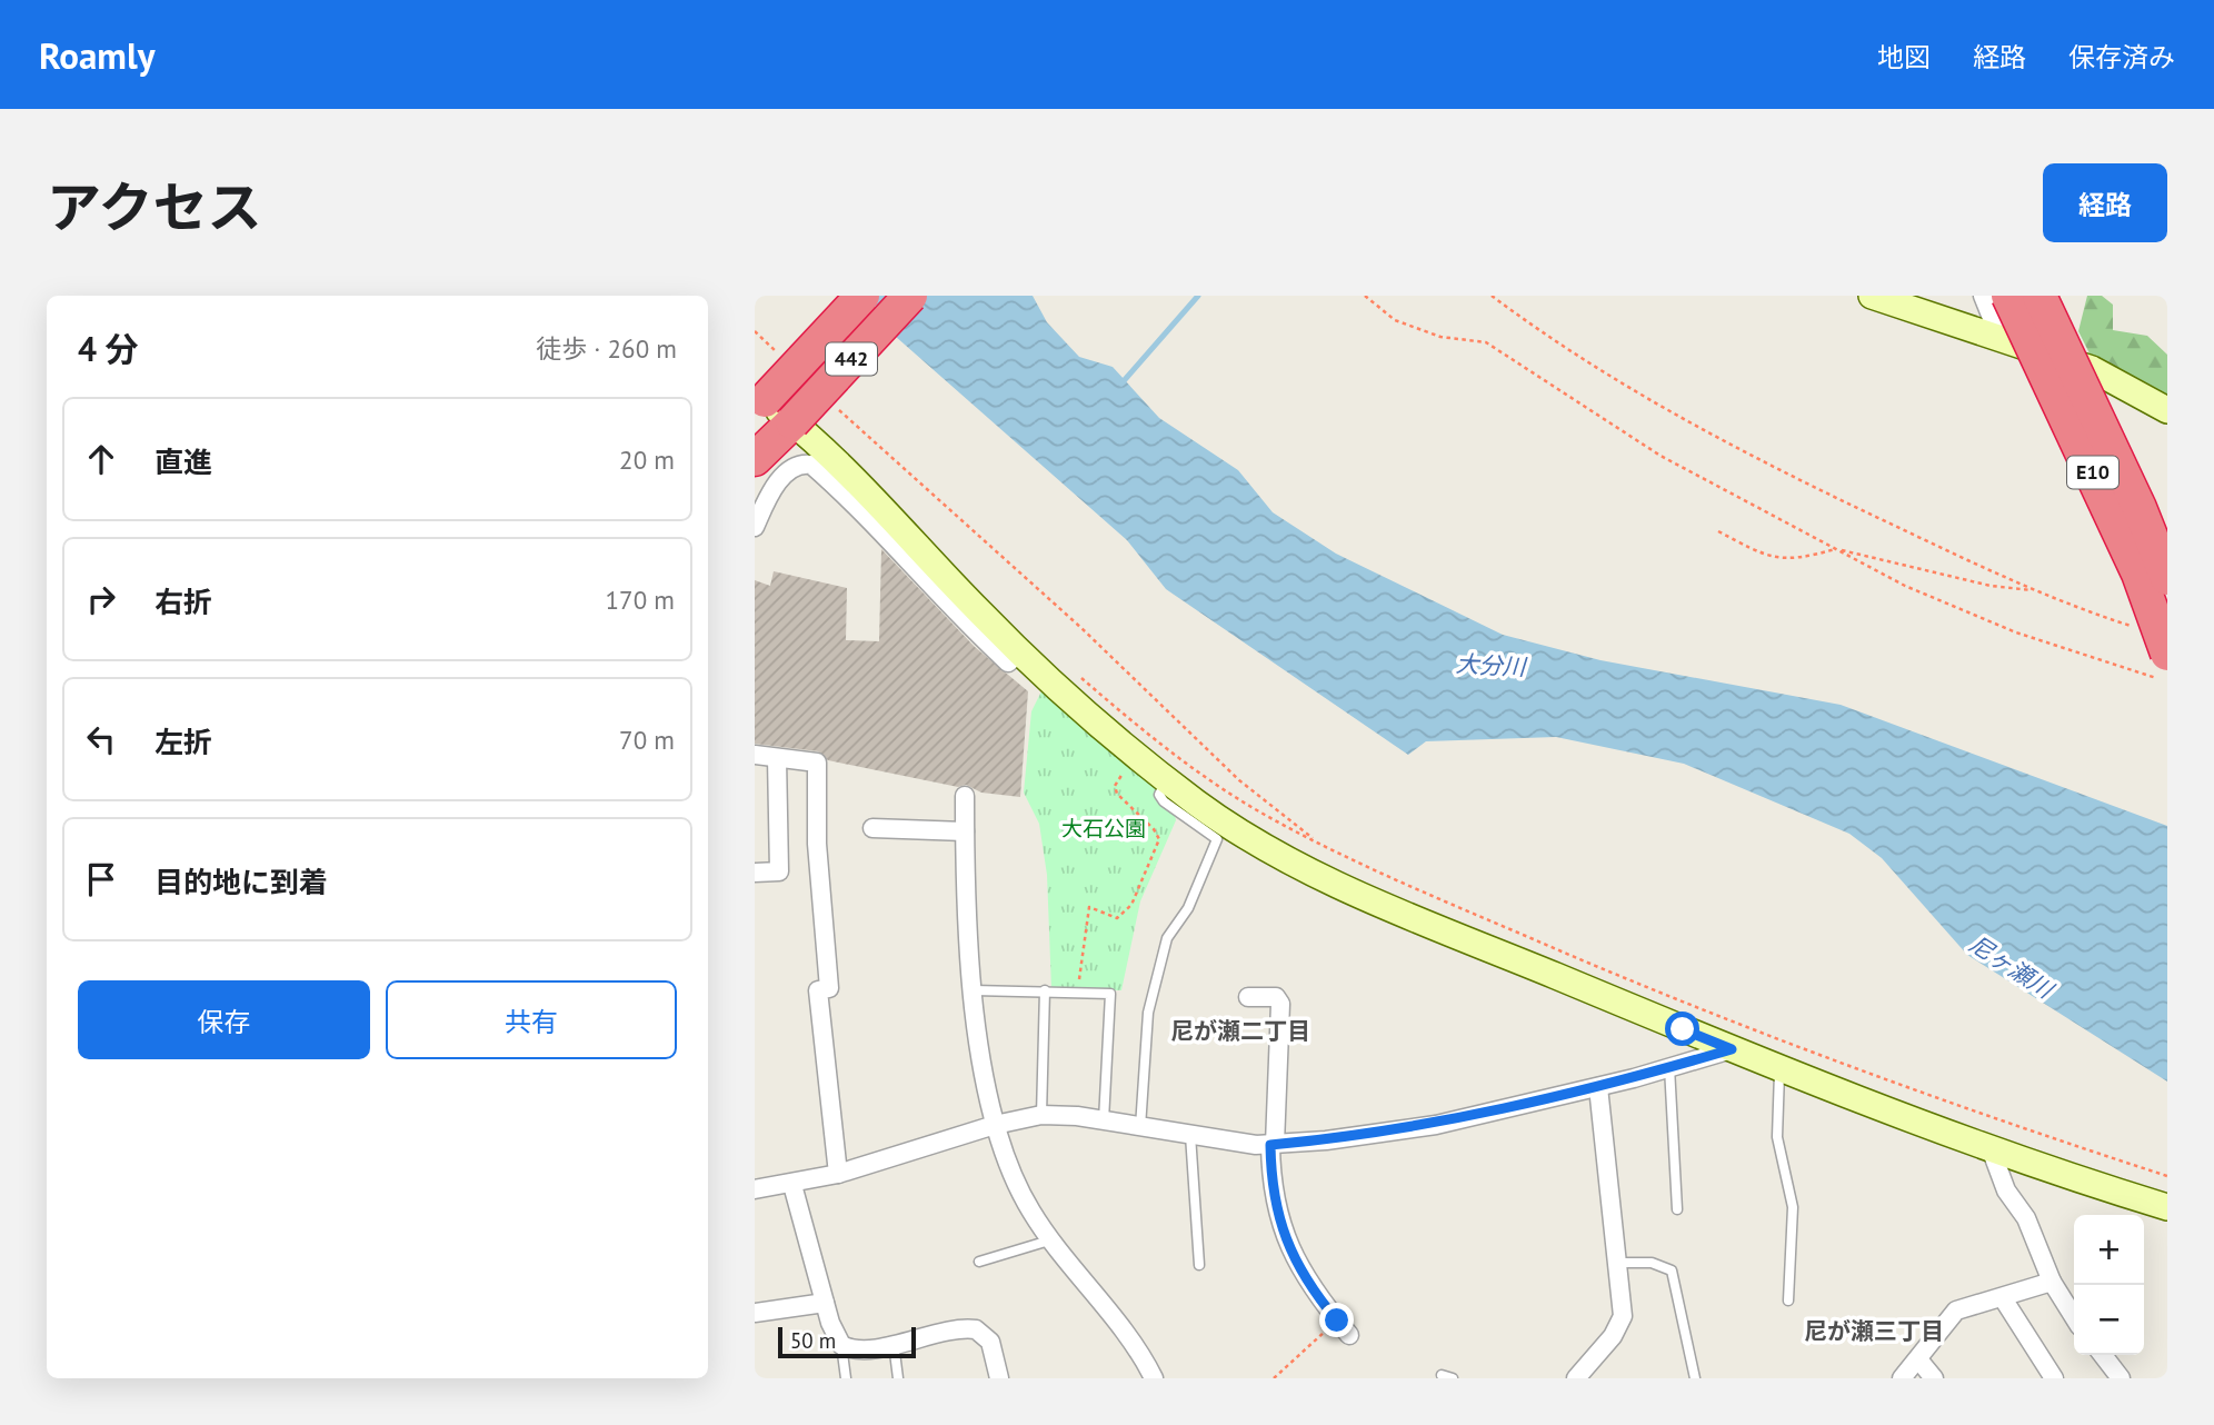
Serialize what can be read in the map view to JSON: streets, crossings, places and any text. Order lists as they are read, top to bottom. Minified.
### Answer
{"streets":{"highway":["442","E10"]},"districts":["尼が瀬二丁目","尼が瀬三丁目"],"water":["大分川","尼ヶ瀬川"],"parks":["大石公園"],"scale_bar":"50 m","page":{"header":"Roamly","nav":["地図","経路","保存済み"],"title":"アクセス","buttons":["経路",["保存","共有"]],"heading":["4 分","徒歩 · 260 m"],"list":[["直進","20 m"],["右折","170 m"],["左折","70 m"],"目的地に到着"],"map_buttons":["+","−"],"scale":"50 m"}}
